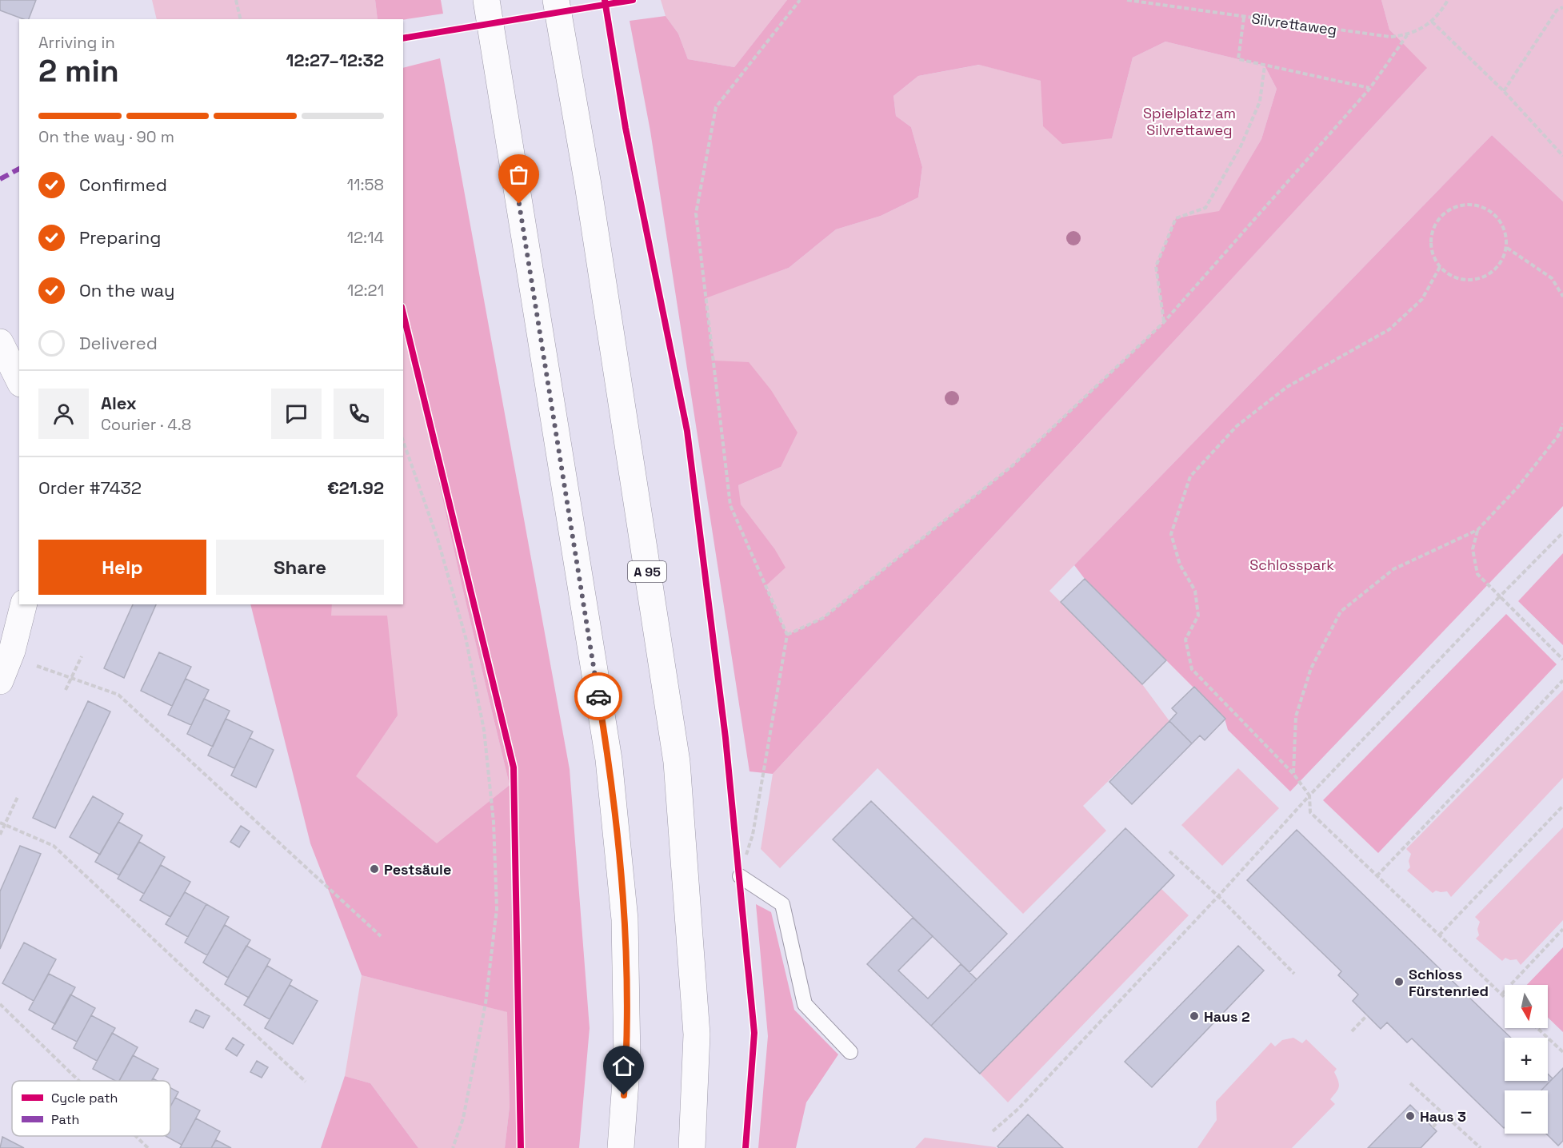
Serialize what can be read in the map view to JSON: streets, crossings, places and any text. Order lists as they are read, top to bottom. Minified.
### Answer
{"streets":{"main road":["A 95"],"path":["Silvrettaweg"]},"parks":["Spielplatz am Silvrettaweg","Schlosspark"],"places":["Pestsäule","Schloss Fürstenried","Haus 2","Haus 3"],"legend":["Cycle path","Path"],"north":"bottom","page":{"heading":["2 min","Arriving in","12:27–12:32"],"panel":["Alex","Courier · 4.8","Order #7432","€21.92"],"bar":"On the way · 90 m","list":[["Confirmed","11:58"],["Preparing","12:14"],["On the way","12:21"],"Delivered"],"buttons":["Help","Share"],"map_buttons":["+","−"]}}
